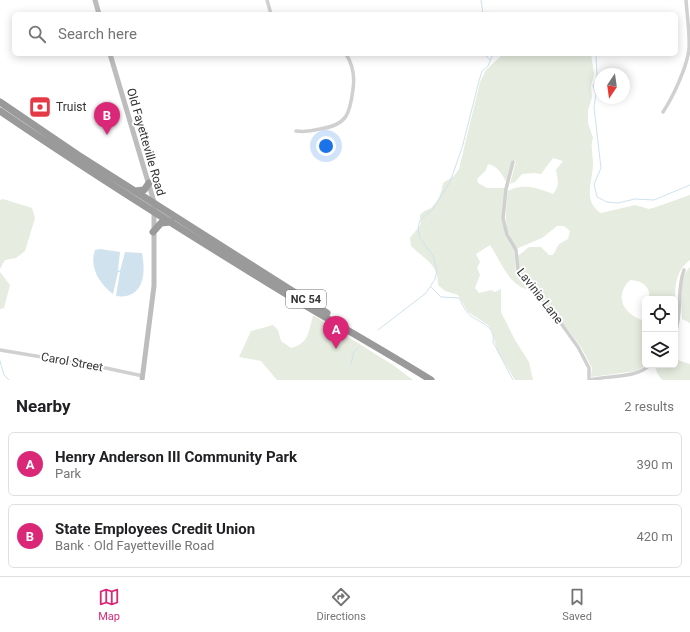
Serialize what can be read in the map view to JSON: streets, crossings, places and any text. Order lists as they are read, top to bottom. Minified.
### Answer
{"streets":{"highway":["NC 54"],"street":["Old Fayetteville Road","Lavinia Lane","Carol Street"]},"crossings":[["Old Fayetteville Road","NC 54"],["Old Fayetteville Road","Carol Street"]],"places":{"bank":["Truist"]},"north":"bottom","page":{"search":"Search here","pins":["B","A"],"heading":["Nearby","2 results"],"list":[{"mark":"A","name":"Henry Anderson III Community Park","note":"Park","value":"390 m"},{"mark":"B","name":"State Employees Credit Union","note":"Bank · Old Fayetteville Road","value":"420 m"}],"nav":["Map","Directions","Saved"]}}
